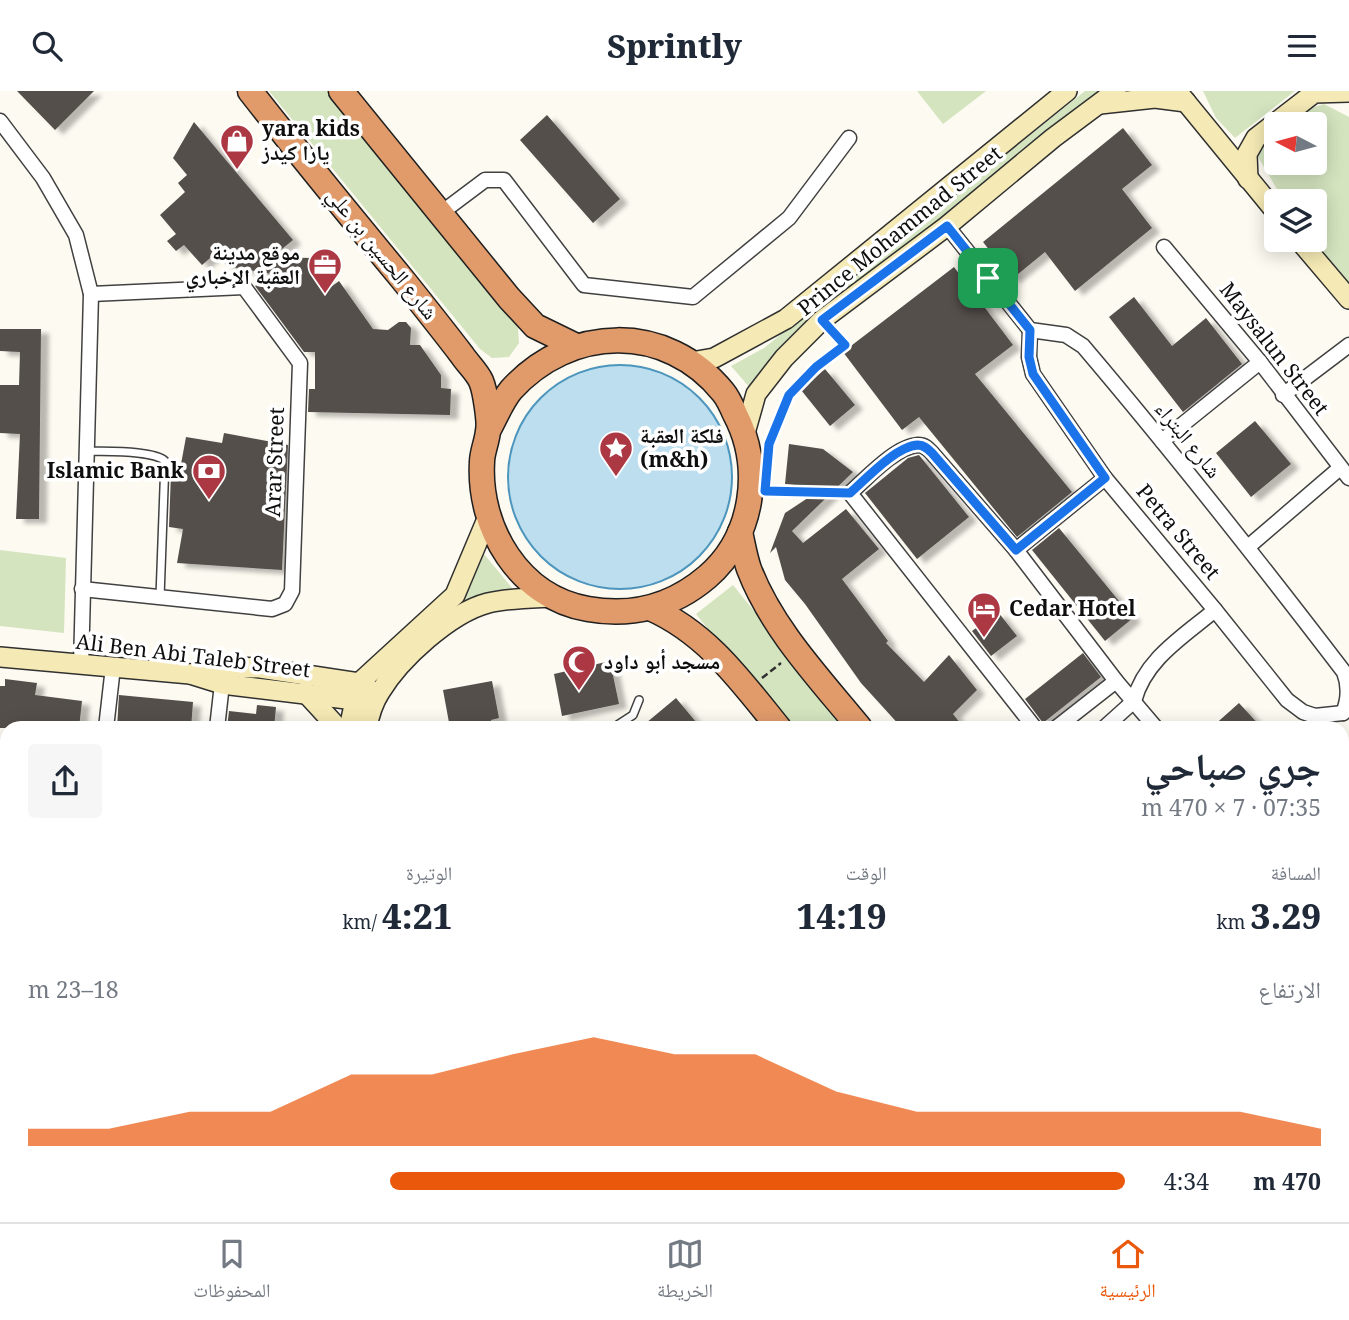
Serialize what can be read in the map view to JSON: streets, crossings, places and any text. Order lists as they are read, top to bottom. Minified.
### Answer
{"streets":{"highway":["شارع الحسين بن علي"],"main road":["Prince Mohammad Street","Ali Ben Abi Taleb Street"],"street":["Maysalun Street","شارع البتراء","Arar Street","Petra Street"]},"crossings":[["شارع البتراء","Petra Street"]],"places":{"shop":["yara kids يارا كيدز"],"office":["موقع مدينة العقبة الإخباري"],"place":["فلكة العقبة (m&h)"],"bank":["Islamic Bank"],"hotel":["Cedar Hotel"],"mosque":["مسجد أبو داود"]},"north":"left","page":{"header":"Sprintly","heading":["جري صباحي","07:35 · 7 × 470 m"],"stats":[["المسافة","3.29 km"],["الوقت","14:19"],["الوتيرة","4:21 /km"]],"chart":["الارتفاع","18–23 m"],"list":[{"name":"470 m","note":"4:34"}],"tabs":["الرئيسية","الخريطة","المحفوظات"]}}
